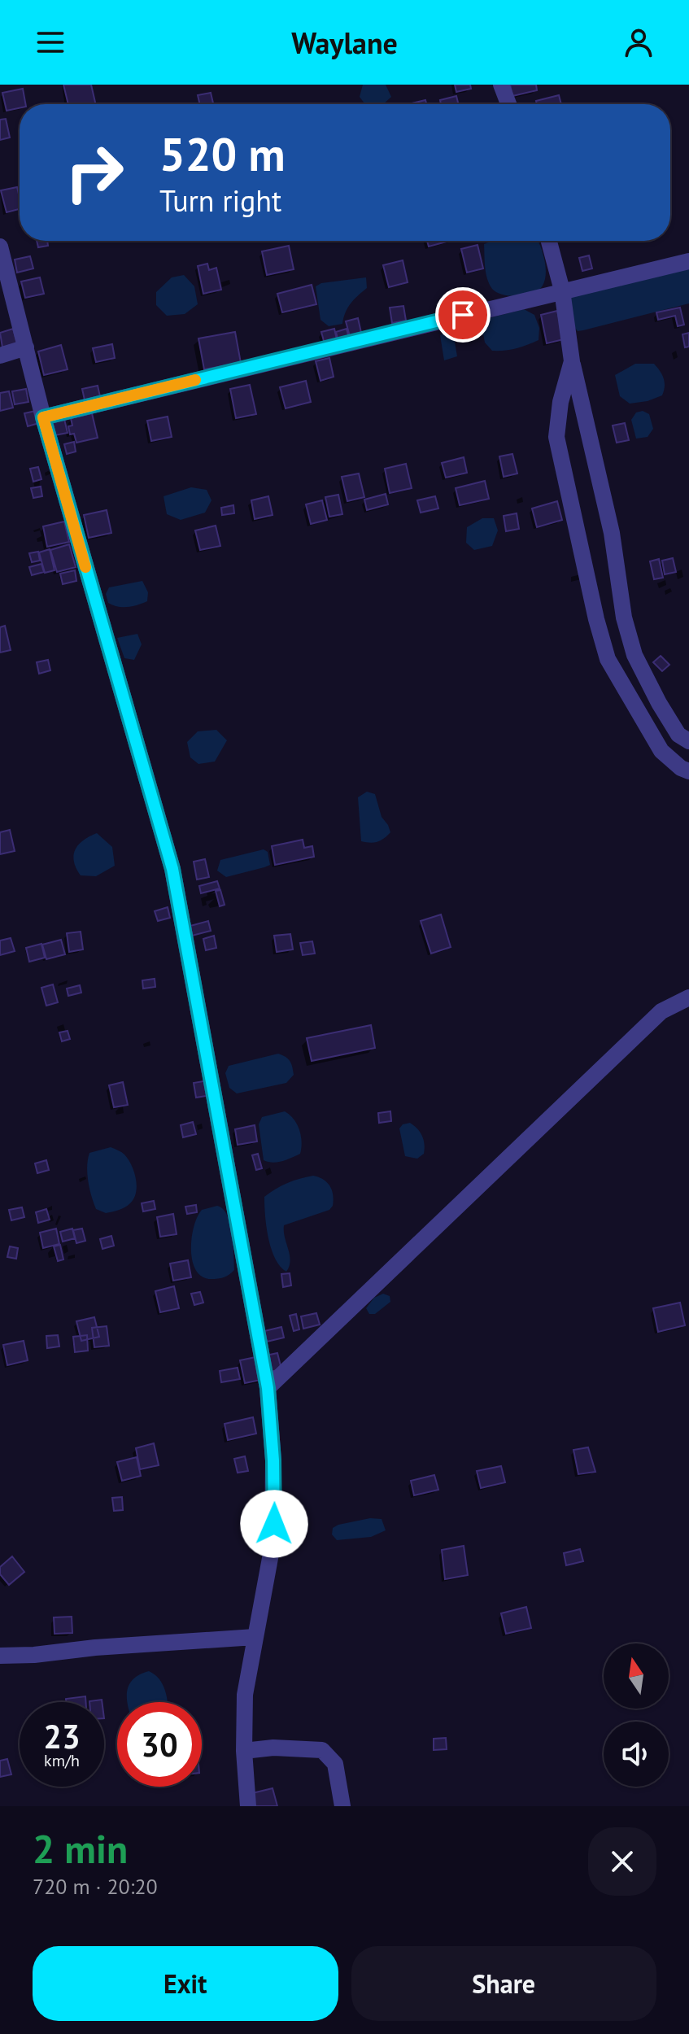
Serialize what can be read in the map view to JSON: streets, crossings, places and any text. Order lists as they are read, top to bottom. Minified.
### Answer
{"north":"top","page":{"header":"Waylane","turn":["520 m","Turn right"],"speed":"23 km/h","limit":"30","heading":["2 min","720 m · 20:20"],"buttons":["Exit","Share"]}}
